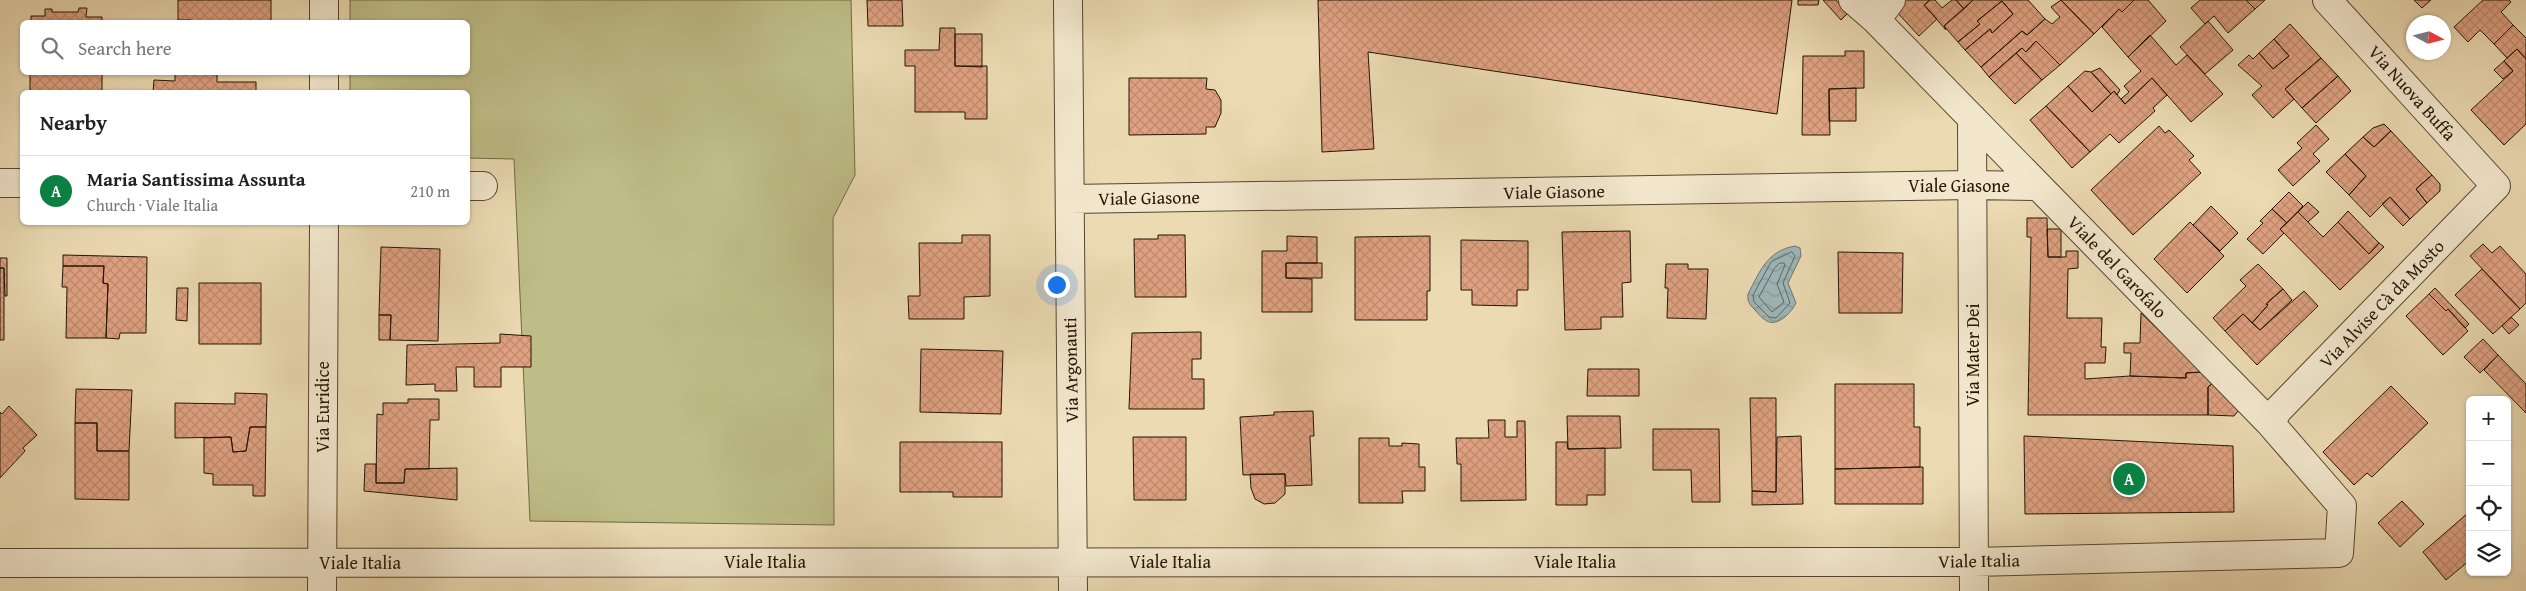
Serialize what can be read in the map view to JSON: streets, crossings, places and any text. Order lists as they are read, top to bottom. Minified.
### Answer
{"streets":{"street":["Via Nuova Buffa","Viale Giasone","Viale del Garofalo","Via Alvise Cà da Mosto","Via Mater Dei","Via Argonauti","Via Euridice","Viale Italia"]},"crossings":[["Via Nuova Buffa","Via Alvise Cà da Mosto"],["Viale Giasone","Viale del Garofalo"],["Viale Giasone","Via Mater Dei"],["Viale Giasone","Via Argonauti"],["Viale del Garofalo","Via Alvise Cà da Mosto"],["Viale del Garofalo","Via Mater Dei"],["Viale del Garofalo","Viale Italia"],["Via Mater Dei","Viale Italia"],["Via Argonauti","Viale Italia"],["Via Euridice","Viale Italia"]],"north":"right","page":{"search":"Search here","heading":"Nearby","list":[{"mark":"A","name":"Maria Santissima Assunta","note":"Church · Viale Italia","value":"210 m"}],"map_buttons":["+","−"],"pins":"A"}}
